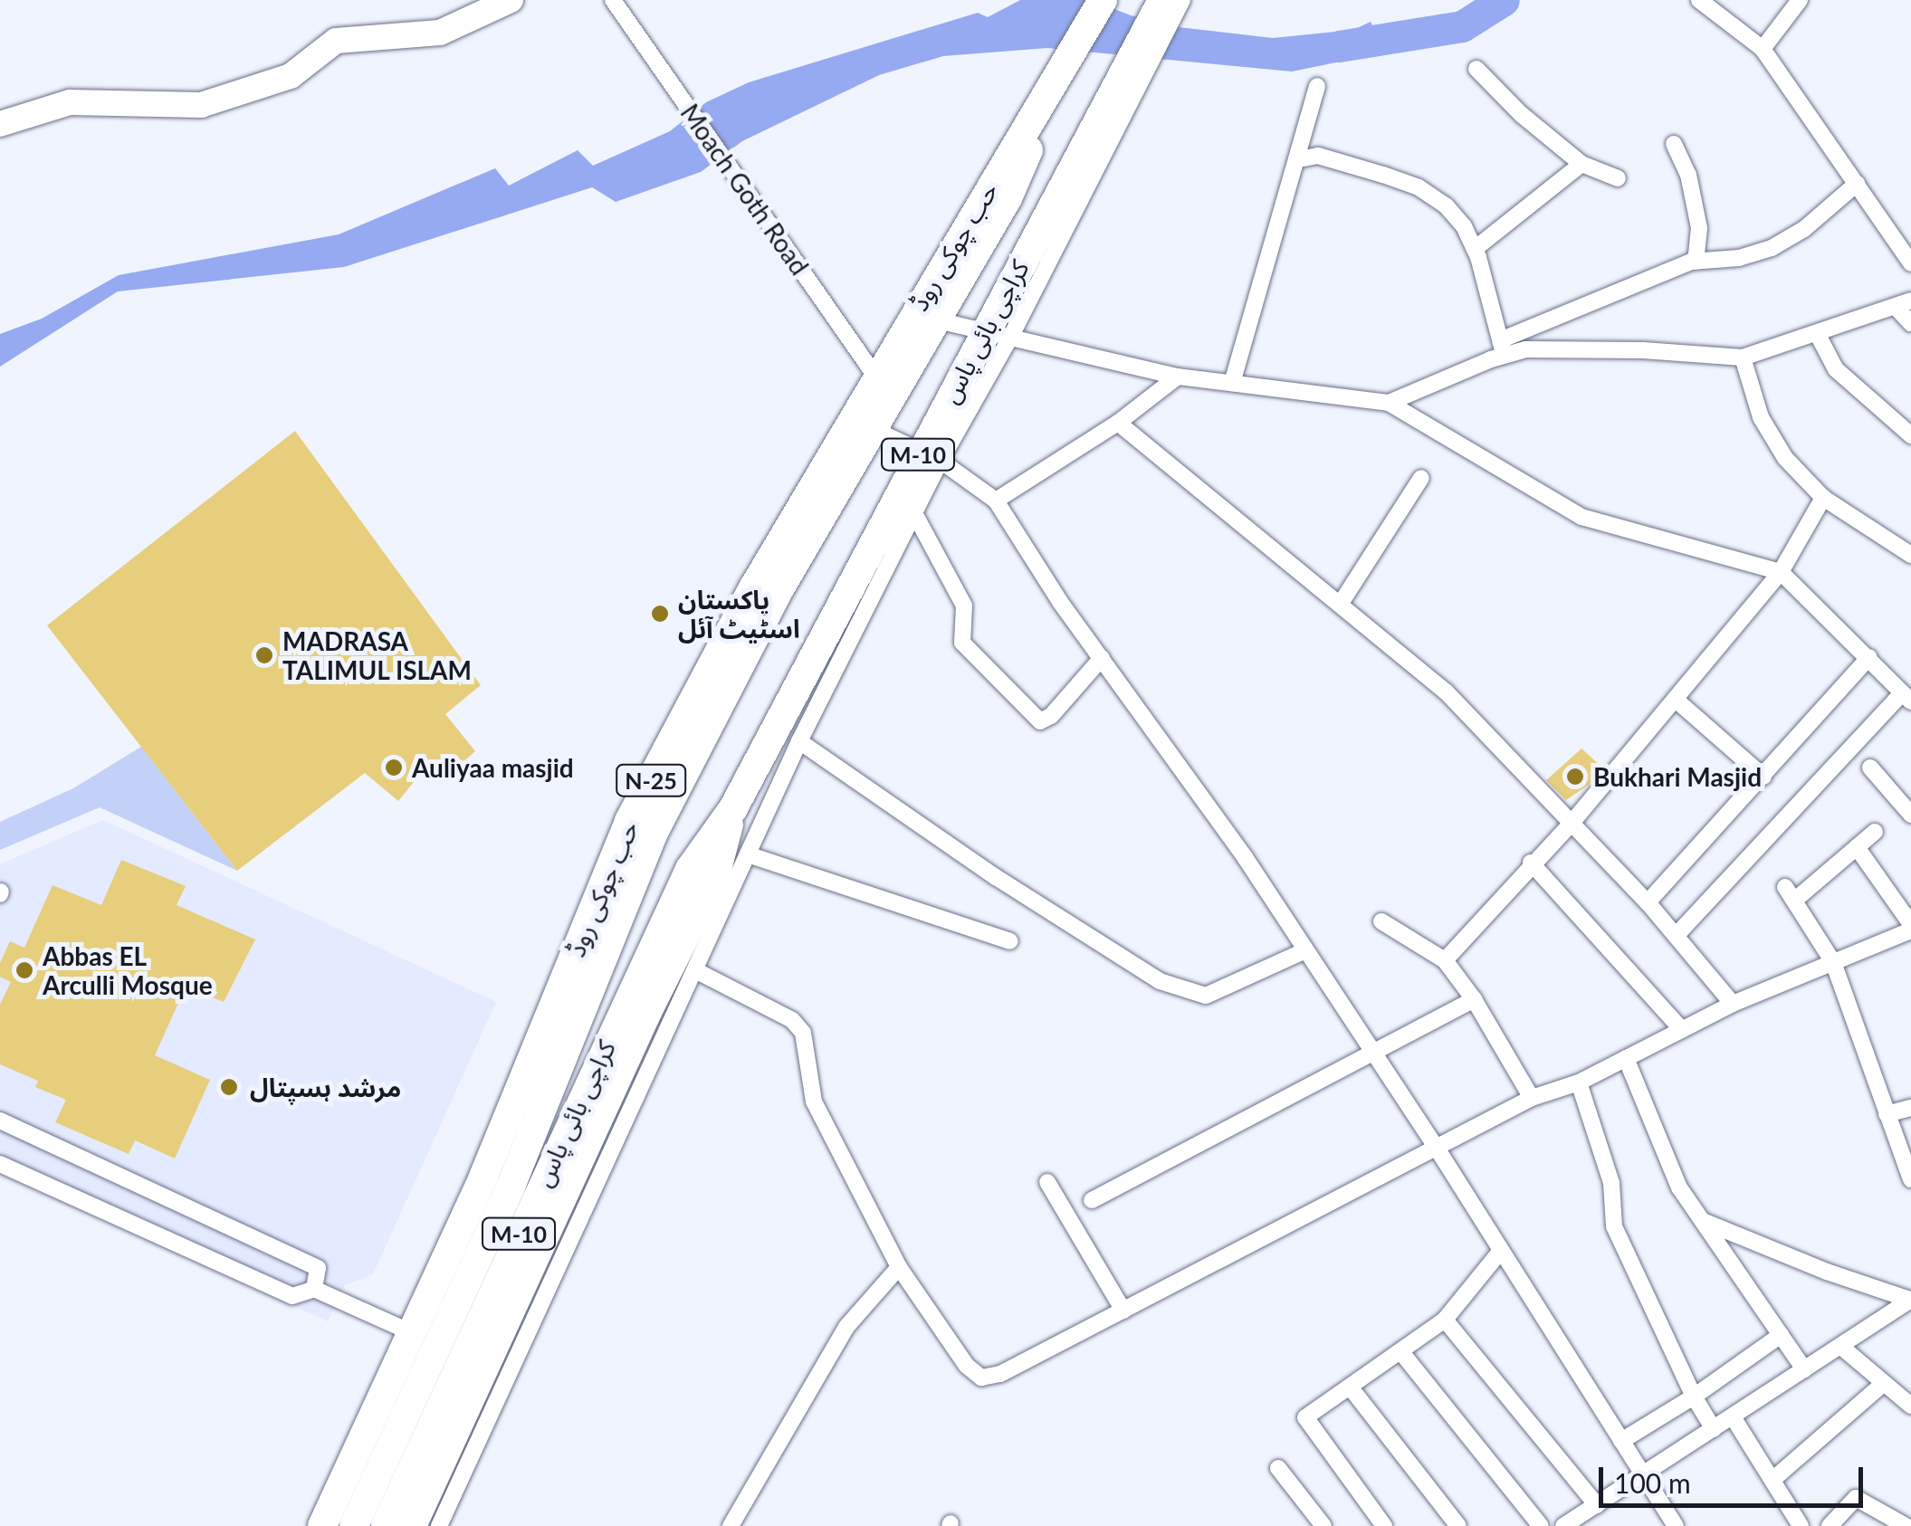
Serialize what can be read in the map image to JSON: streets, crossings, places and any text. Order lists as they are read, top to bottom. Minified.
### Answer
{"streets":{"highway":["حب چوکی روڈ","کراچی بائی پاس","M-10","N-25"],"street":["Moach Goth Road"]},"crossings":[["Moach Goth Road","حب چوکی روڈ"]],"places":["پاکستان اسٹیٹ آئل","MADRASA TALIMUL ISLAM","Auliyaa masjid","Bukhari Masjid","Abbas EL Arculli Mosque","مرشد ہسپتال"],"scale_bar":"100 m"}
